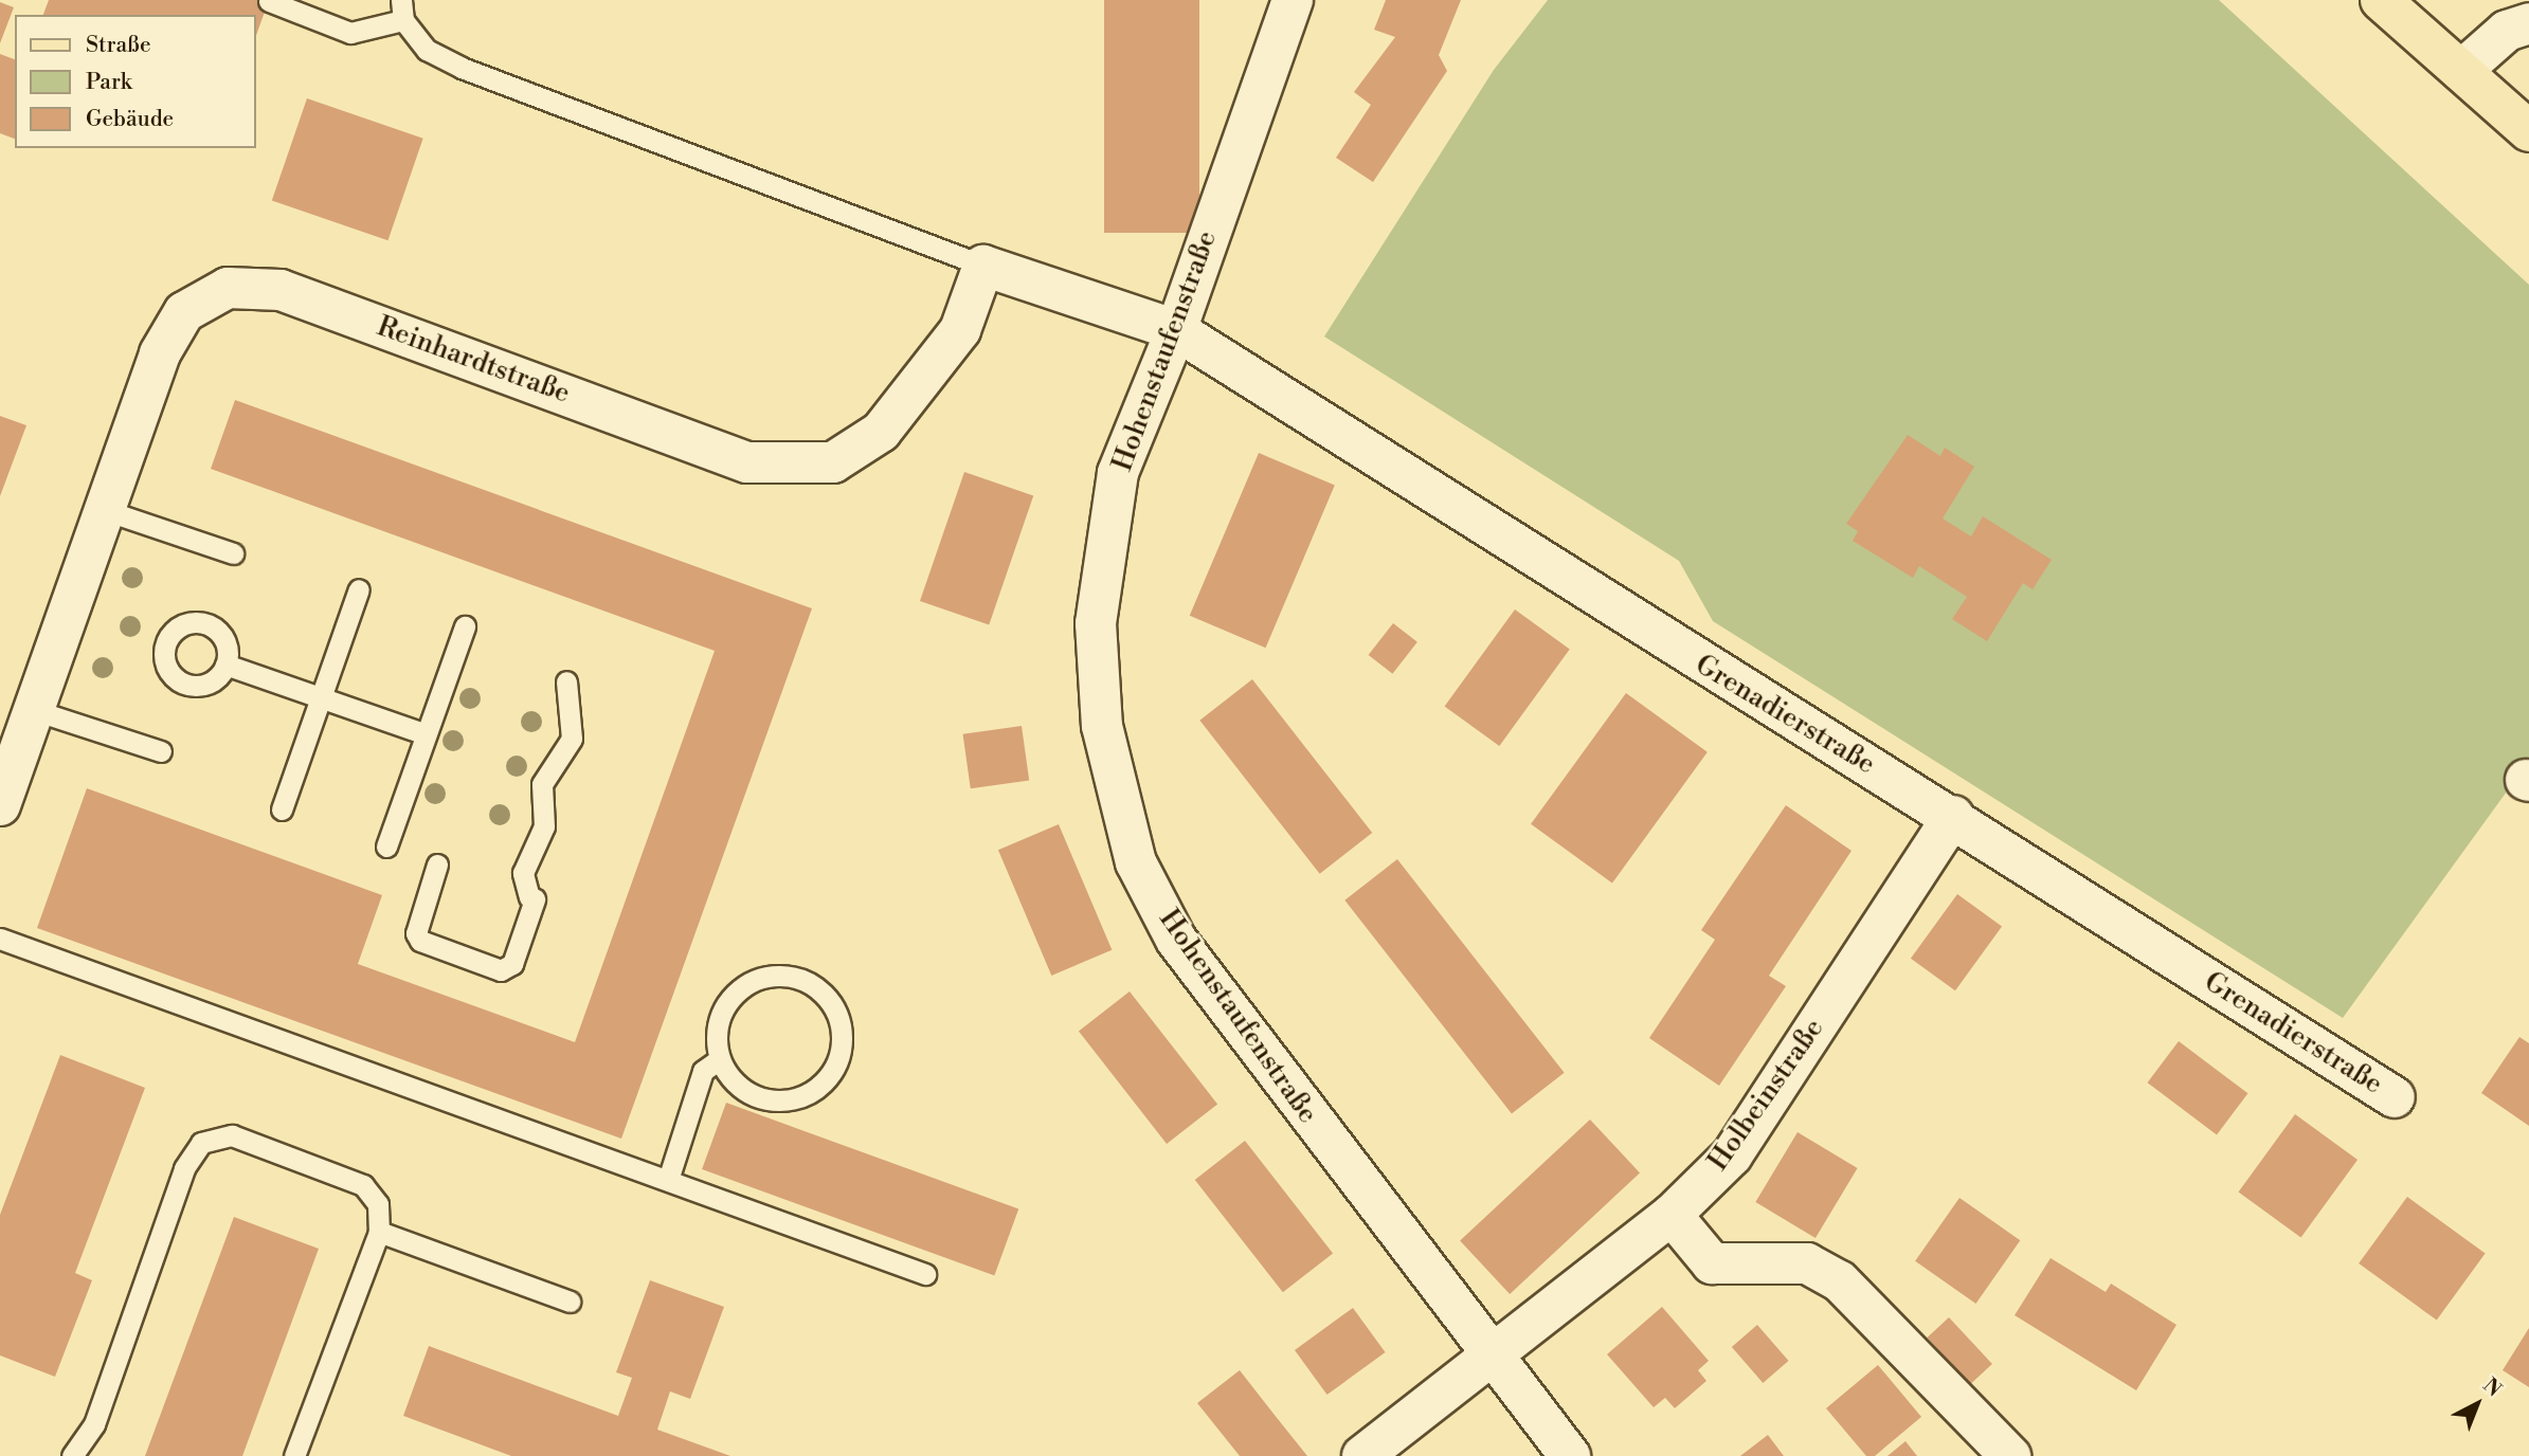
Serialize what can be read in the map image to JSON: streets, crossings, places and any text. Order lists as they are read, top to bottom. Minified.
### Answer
{"streets":{"street":["Hohenstaufenstraße","Reinhardtstraße","Grenadierstraße","Holbeinstraße"]},"crossings":[["Hohenstaufenstraße","Grenadierstraße"],["Hohenstaufenstraße","Holbeinstraße"],["Grenadierstraße","Holbeinstraße"]],"legend":["Straße","Park","Gebäude"],"north":"top right"}
